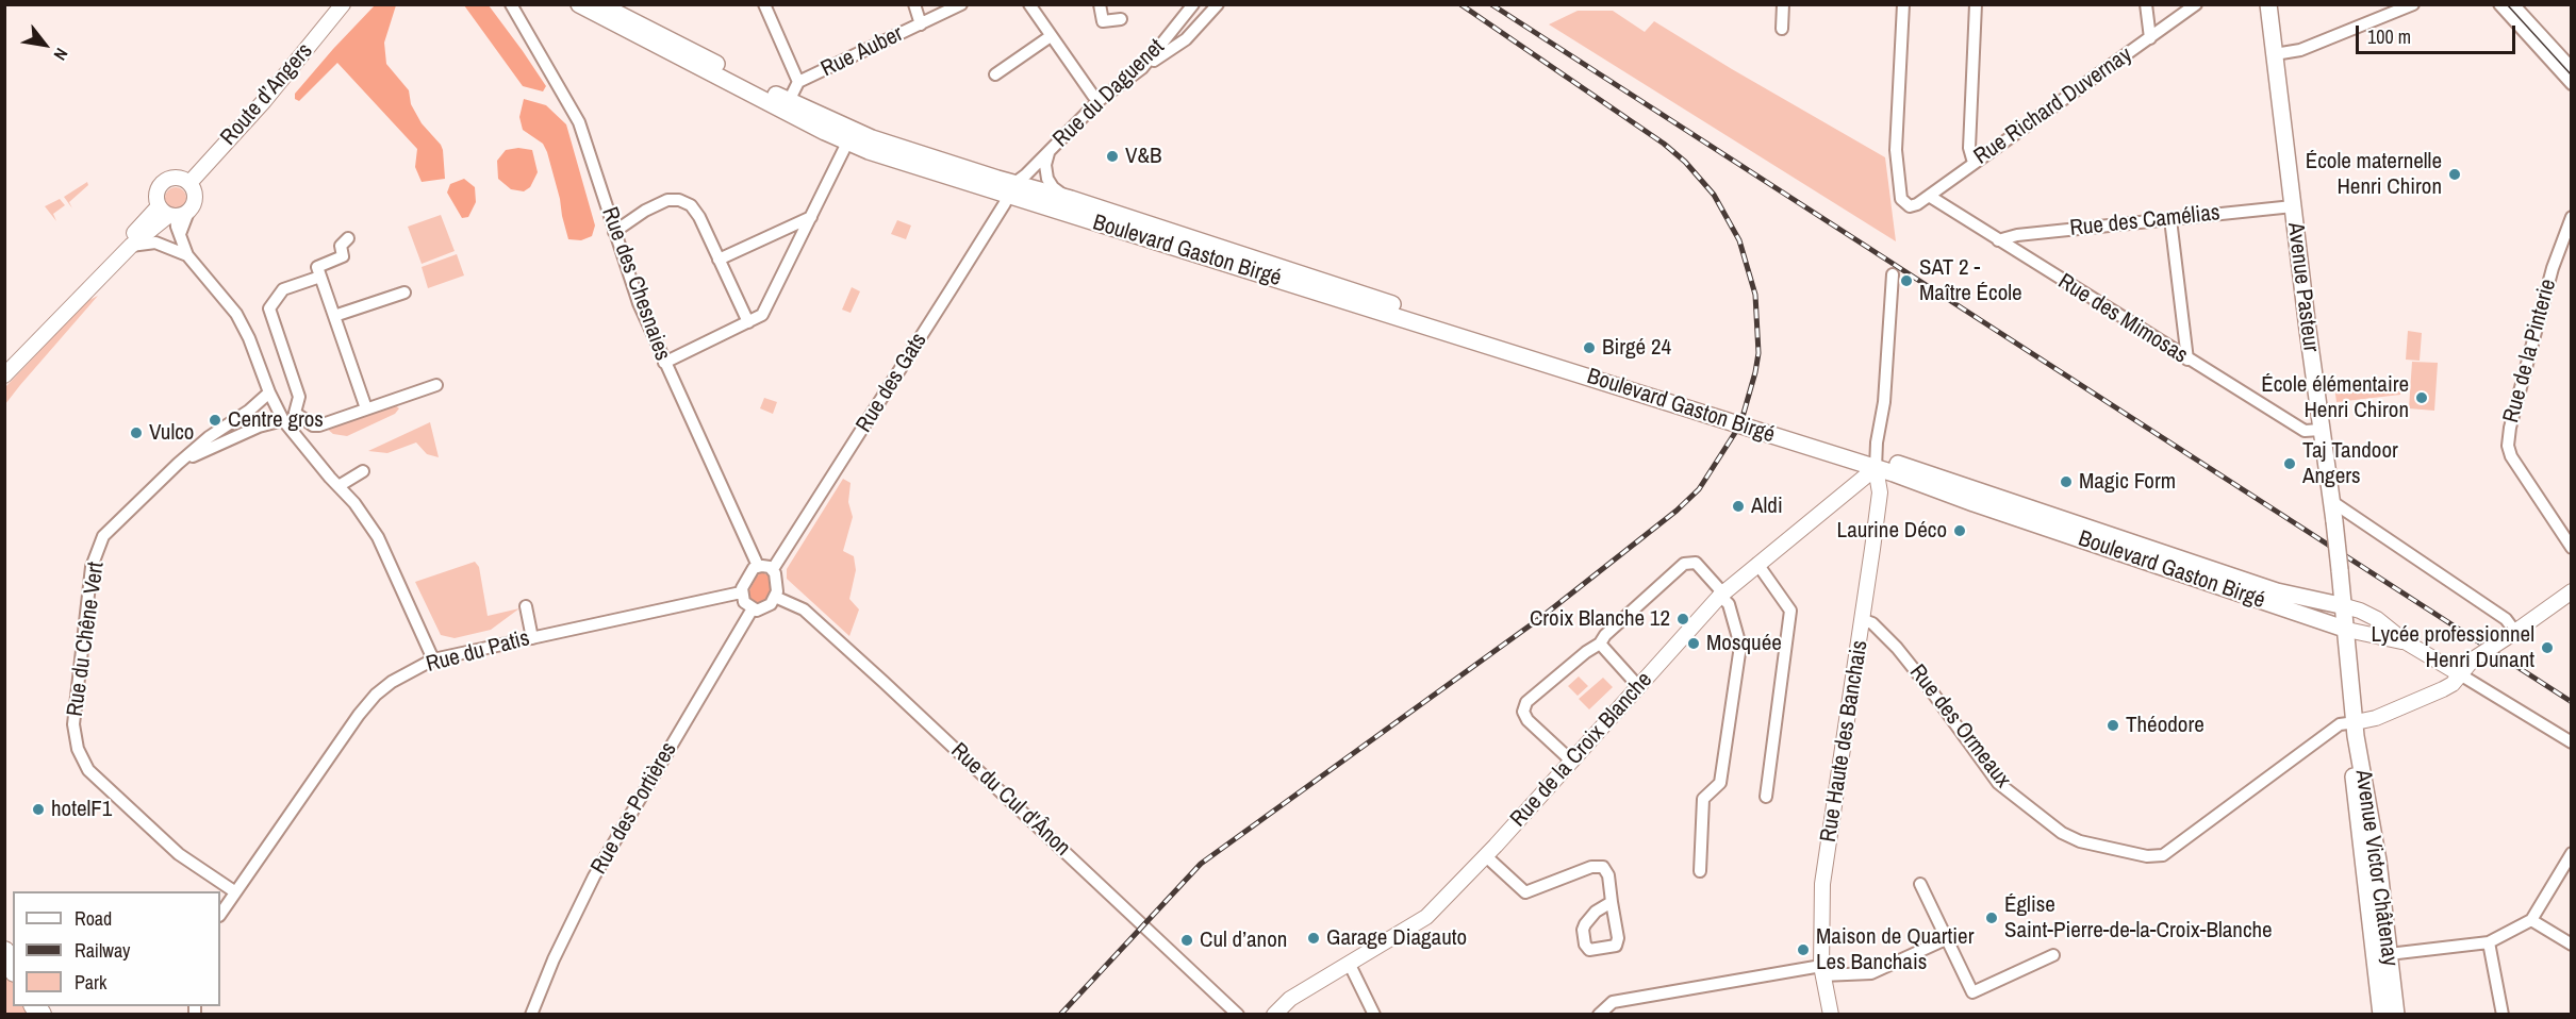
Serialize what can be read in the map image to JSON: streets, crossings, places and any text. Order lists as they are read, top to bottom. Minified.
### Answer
{"streets":{"main road":["Boulevard Gaston Birgé","Avenue Pasteur","Avenue Victor Châtenay"],"street":["Rue Auber","Rue du Daguenet","Route d’Angers","Rue Richard Duvernay","Rue des Camélias","Rue des Chesnaies","Rue des Mimosas","Rue de la Pinterie","Rue des Gats","Rue du Chêne Vert","Rue du Patis","Rue des Ormeaux","Rue Haute des Banchais","Rue de la Croix Blanche","Rue du Cul d'Ânon","Rue des Portières"]},"crossings":[["Rue du Daguenet","Boulevard Gaston Birgé"],["Rue du Daguenet","Rue des Gats"],["Rue Richard Duvernay","Rue des Mimosas"],["Rue des Camélias","Avenue Pasteur"],["Rue des Camélias","Rue des Mimosas"],["Boulevard Gaston Birgé","Avenue Pasteur"],["Boulevard Gaston Birgé","Rue des Gats"],["Boulevard Gaston Birgé","Rue Haute des Banchais"],["Boulevard Gaston Birgé","Rue de la Croix Blanche"],["Boulevard Gaston Birgé","Avenue Victor Châtenay"],["Rue des Chesnaies","Rue des Gats"],["Rue des Chesnaies","Rue du Patis"],["Rue des Chesnaies","Rue du Cul d'Ânon"],["Rue des Chesnaies","Rue des Portières"],["Avenue Pasteur","Rue des Mimosas"],["Avenue Pasteur","Avenue Victor Châtenay"],["Rue des Gats","Rue du Patis"],["Rue des Gats","Rue du Cul d'Ânon"],["Rue des Gats","Rue des Portières"],["Rue du Chêne Vert","Rue du Patis"],["Rue du Patis","Rue du Cul d'Ânon"],["Rue du Patis","Rue des Portières"],["Rue des Ormeaux","Rue Haute des Banchais"],["Rue des Ormeaux","Avenue Victor Châtenay"],["Rue Haute des Banchais","Rue de la Croix Blanche"],["Rue du Cul d'Ânon","Rue des Portières"]],"places":["V&B","École maternelle Henri Chiron","SAT 2 - Maître École","Birgé 24","École élémentaire Henri Chiron","Centre gros","Vulco","Taj Tandoor Angers","Magic Form","Aldi","Laurine Déco","Croix Blanche 12","Mosquée","Lycée professionnel Henri Dunant","Théodore","hotelF1","Église Saint-Pierre-de-la-Croix-Blanche","Garage Diagauto","Cul d’anon","Maison de Quartier Les Banchais"],"legend":["Road","Railway","Park"],"scale_bar":"100 m","north":"bottom right"}
